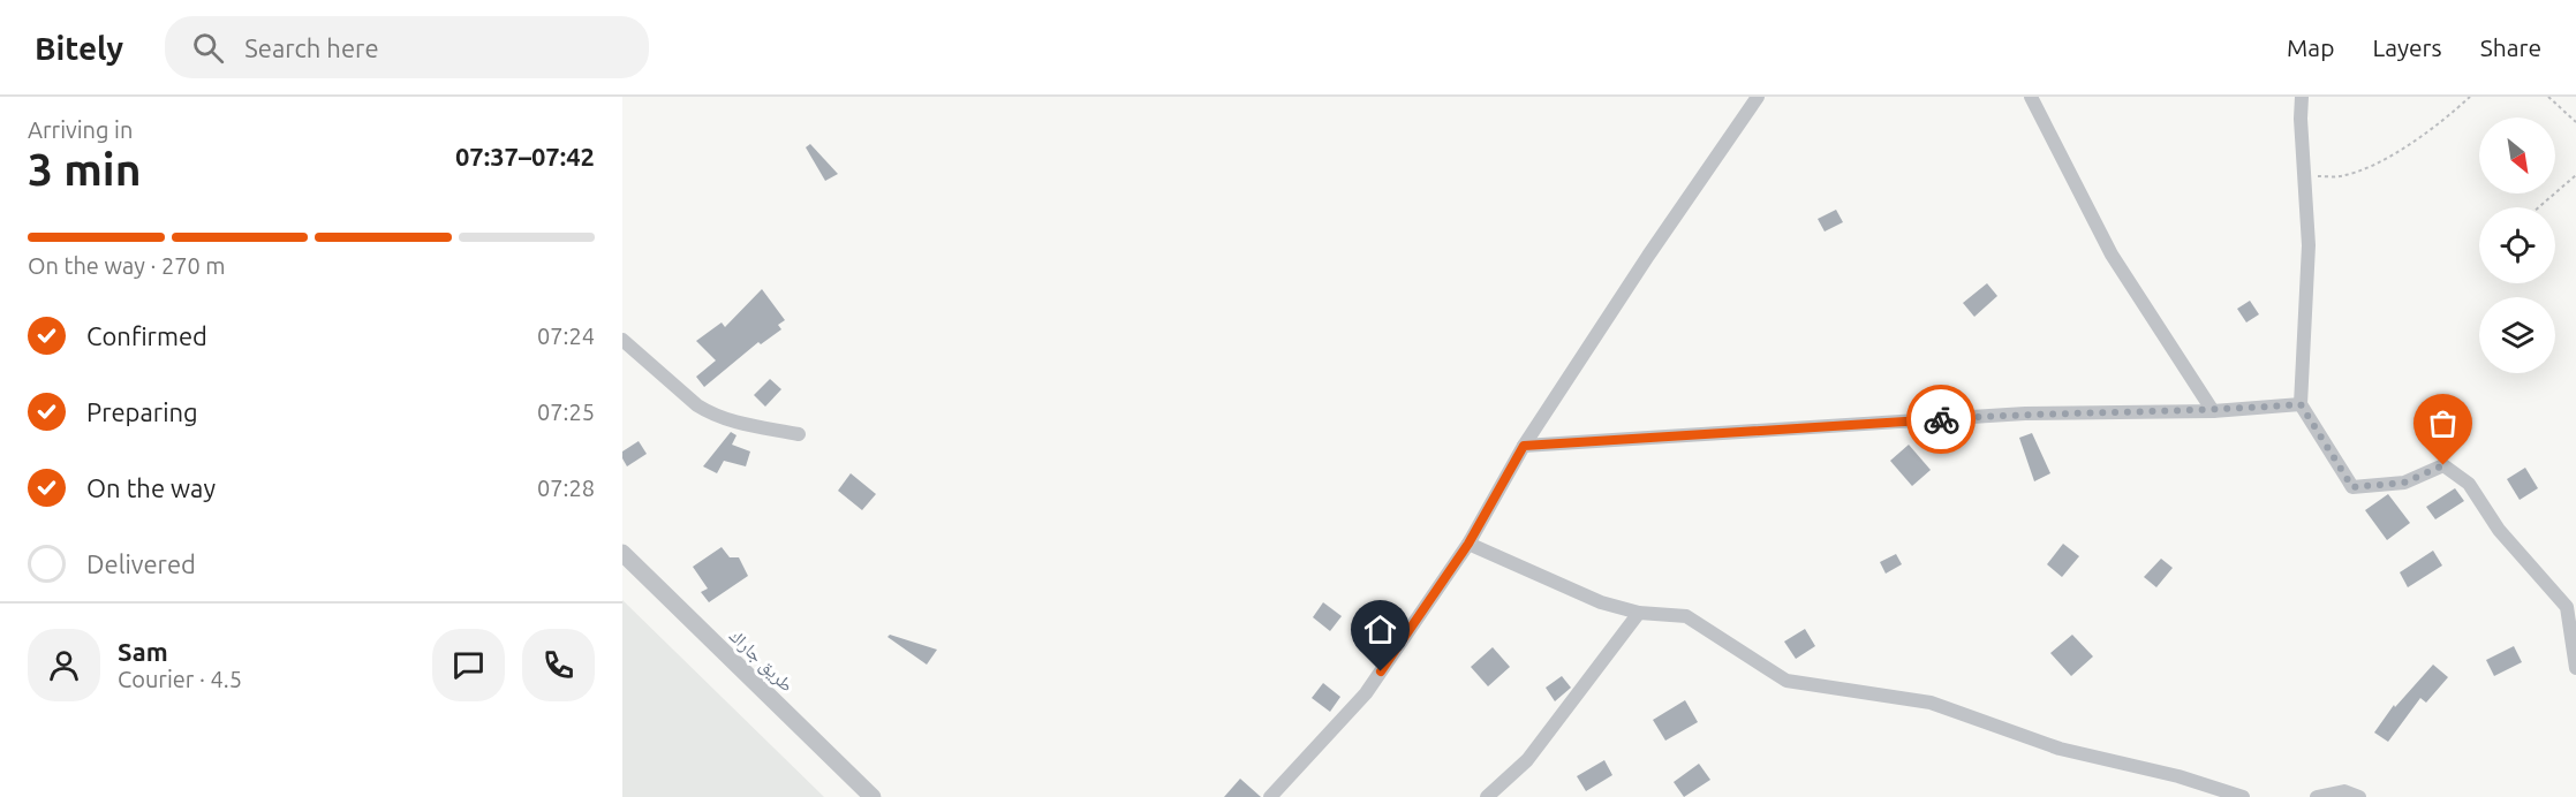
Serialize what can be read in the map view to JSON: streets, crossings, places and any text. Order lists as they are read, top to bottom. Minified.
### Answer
{"streets":{"street":["طريق جاراك"]},"north":"bottom right","page":{"header":"Bitely","search":"Search here","nav":["Map","Layers","Share"],"heading":["3 min","Arriving in","07:37–07:42"],"panel":["Sam","Courier · 4.5"],"bar":"On the way · 270 m","list":[["Confirmed","07:24"],["Preparing","07:25"],["On the way","07:28"],"Delivered"]}}
